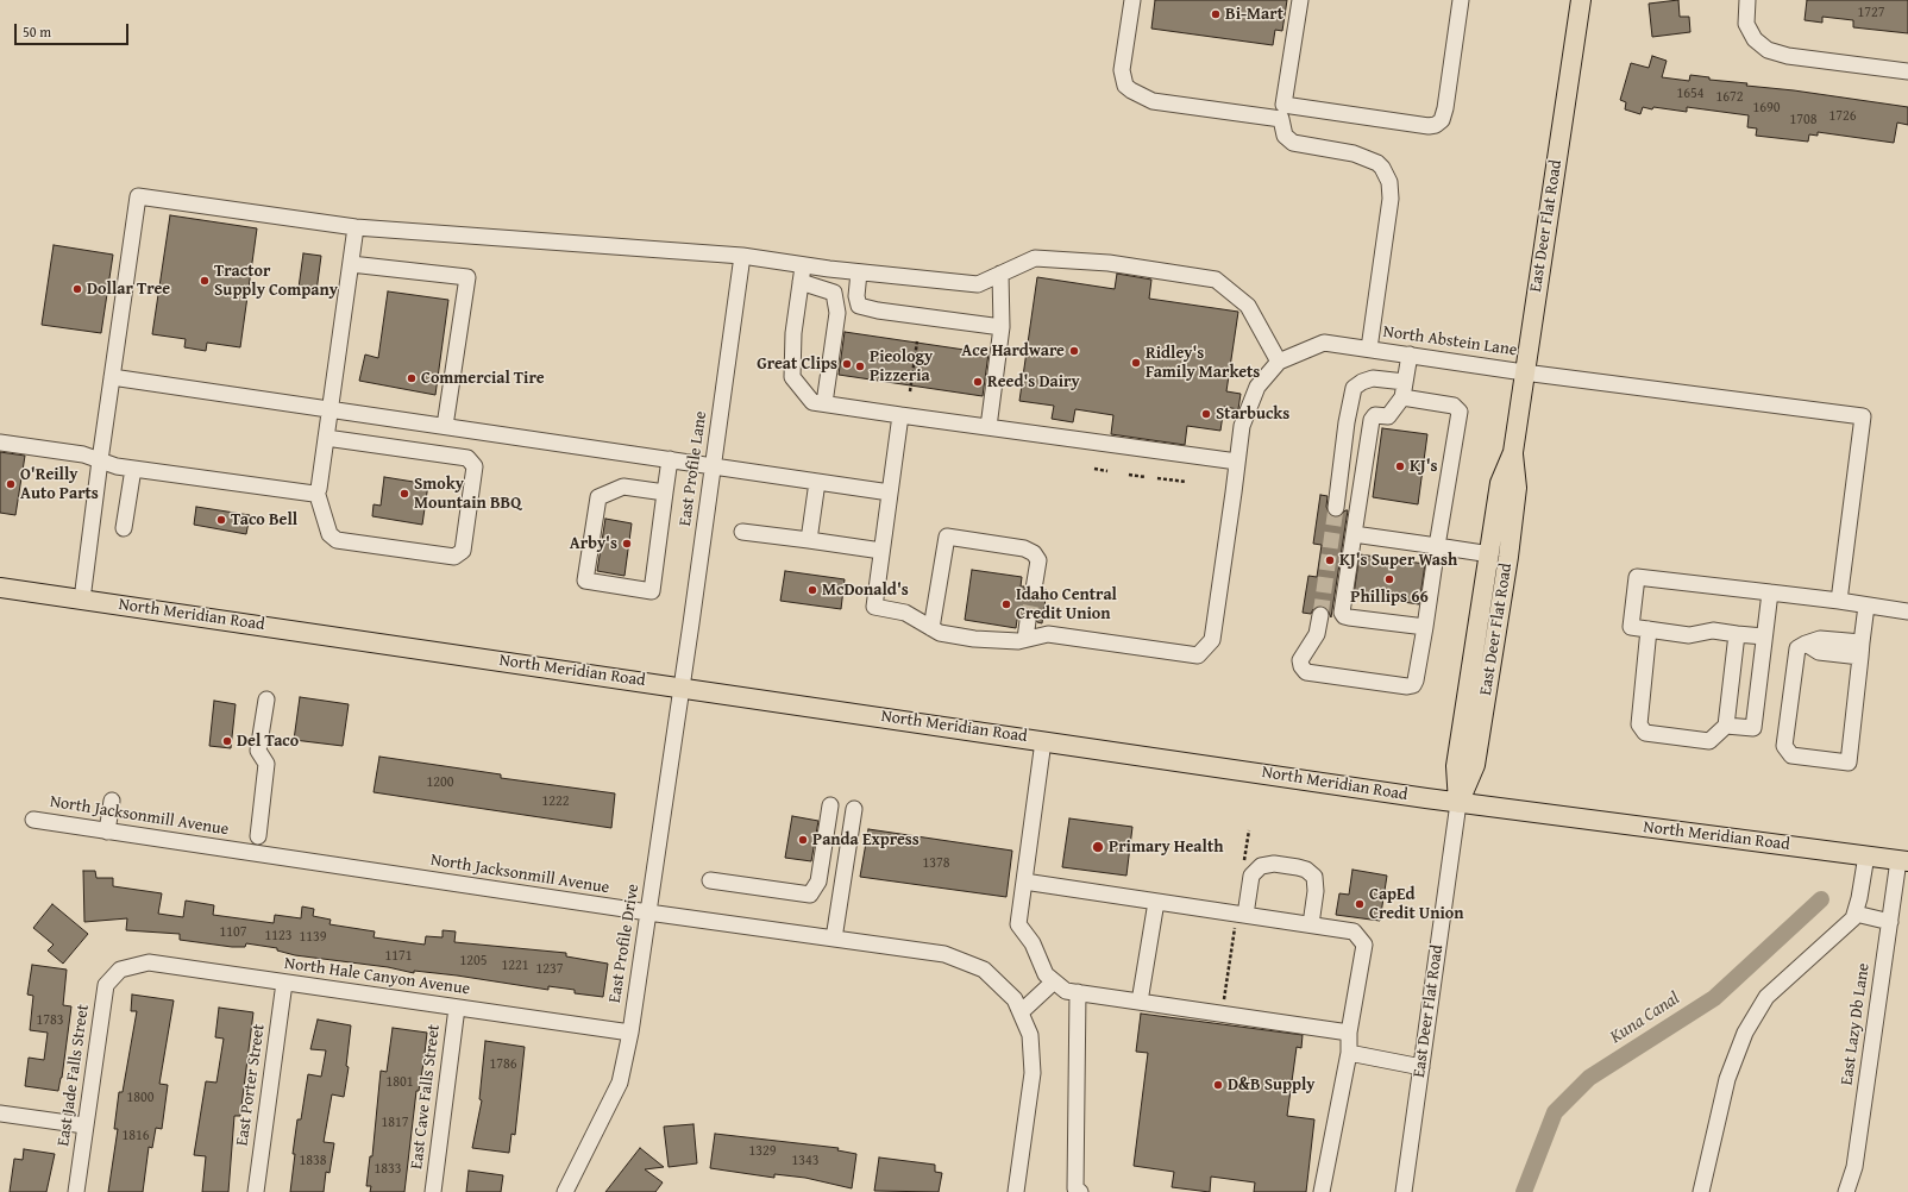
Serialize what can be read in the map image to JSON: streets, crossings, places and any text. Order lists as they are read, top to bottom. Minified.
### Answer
{"streets":{"main road":["East Deer Flat Road","North Meridian Road"],"street":["North Abstein Lane","East Profile Lane","North Jacksonmill Avenue","East Profile Drive","North Hale Canyon Avenue","East Lazy Db Lane","East Jade Falls Street","East Porter Street","East Cave Falls Street"]},"crossings":[["East Deer Flat Road","North Abstein Lane"],["East Deer Flat Road","North Meridian Road"],["East Profile Lane","North Meridian Road"],["East Profile Lane","East Profile Drive"],["North Meridian Road","East Profile Drive"],["North Meridian Road","East Lazy Db Lane"],["North Jacksonmill Avenue","East Profile Drive"],["East Profile Drive","North Hale Canyon Avenue"],["North Hale Canyon Avenue","East Jade Falls Street"],["North Hale Canyon Avenue","East Porter Street"],["North Hale Canyon Avenue","East Cave Falls Street"]],"water":["Kuna Canal"],"places":["Bi-Mart","Tractor Supply Company","Dollar Tree","Ace Hardware","Ridley's Family Markets","Great Clips","Pieology Pizzeria","Commercial Tire","Reed's Dairy","Starbucks","KJ's","O'Reilly Auto Parts","Smoky Mountain BBQ","Taco Bell","Arby's","KJ's Super Wash","Phillips 66","McDonald's","Idaho Central Credit Union","Del Taco","Panda Express","Primary Health","CapEd Credit Union","D&B Supply"],"house_numbers":["1727","1654","1672","1690","1726","1708","1200","1222","1378","1107","1123","1139","1171","1205","1221","1237","1783","1786","1801","1800","1817","1816","1329","1838","1343","1833"],"scale_bar":"50 m"}
